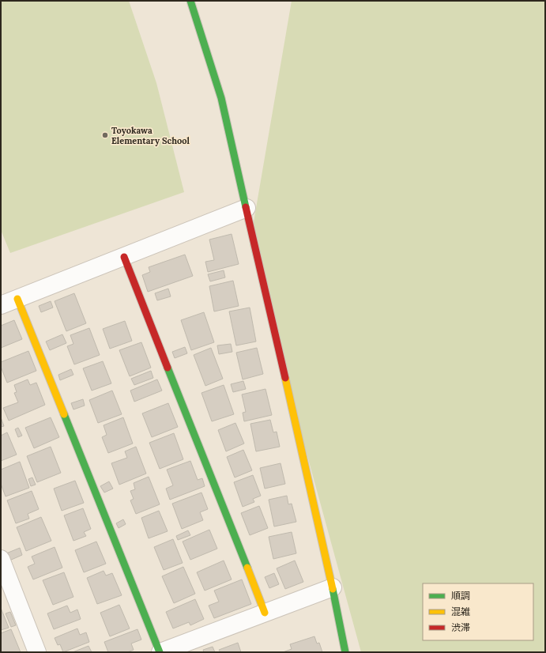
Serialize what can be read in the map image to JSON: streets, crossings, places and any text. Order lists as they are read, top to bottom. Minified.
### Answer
{"places":["Toyokawa Elementary School"],"legend":["順調","混雑","渋滞"]}
